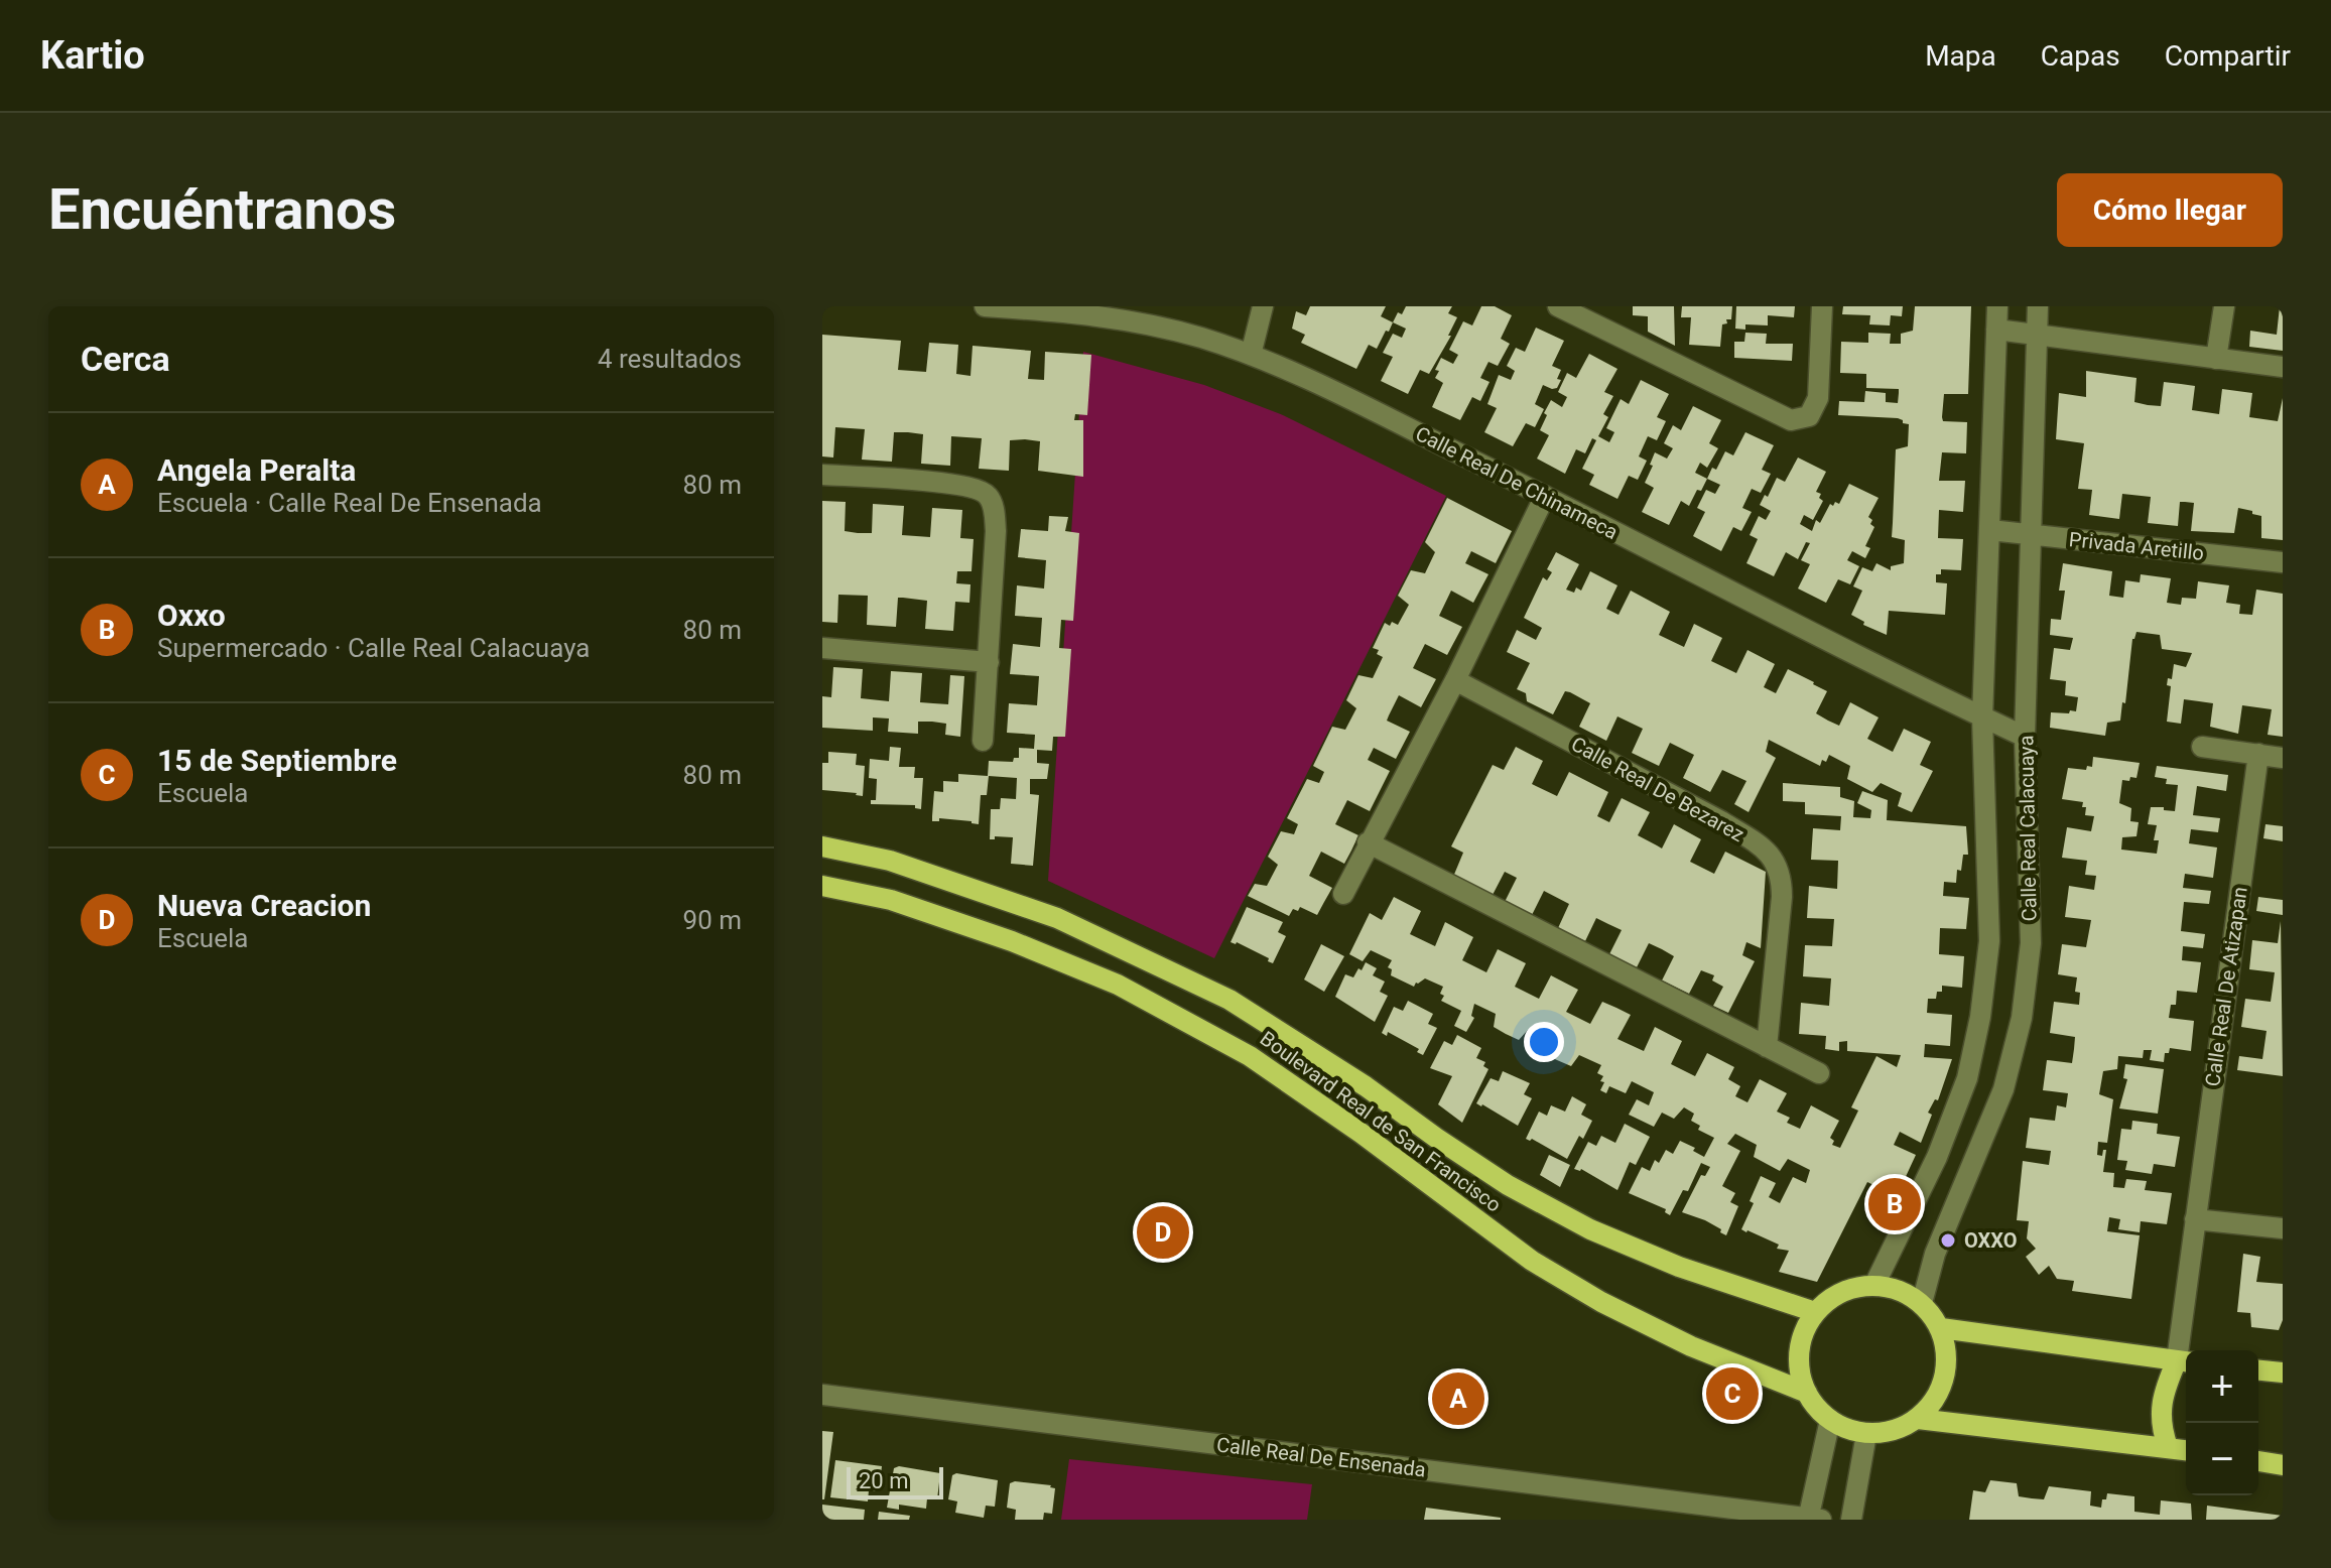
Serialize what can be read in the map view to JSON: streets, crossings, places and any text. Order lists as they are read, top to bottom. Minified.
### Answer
{"streets":{"main road":["Boulevard Real de San Francisco"],"street":["Calle Real De Chinameca","Privada Aretillo","Calle Real De Bezarez","Calle Real Calacuaya","Calle Real De Atizapan","Calle Real De Ensenada"]},"crossings":[["Calle Real De Chinameca","Calle Real Calacuaya"],["Privada Aretillo","Calle Real Calacuaya"],["Calle Real Calacuaya","Boulevard Real de San Francisco"]],"places":["OXXO"],"scale_bar":"20 m","page":{"header":"Kartio","nav":["Mapa","Capas","Compartir"],"buttons":"Cómo llegar","title":"Encuéntranos","heading":["Cerca","4 resultados"],"list":[{"mark":"A","name":"Angela Peralta","note":"Escuela · Calle Real De Ensenada","value":"80 m"},{"mark":"B","name":"Oxxo","note":"Supermercado · Calle Real Calacuaya","value":"80 m"},{"mark":"C","name":"15 de Septiembre","note":"Escuela","value":"80 m"},{"mark":"D","name":"Nueva Creacion","note":"Escuela","value":"90 m"}],"pins":["B","D","C","A"],"map_buttons":["+","−"],"scale":"20 m"}}
